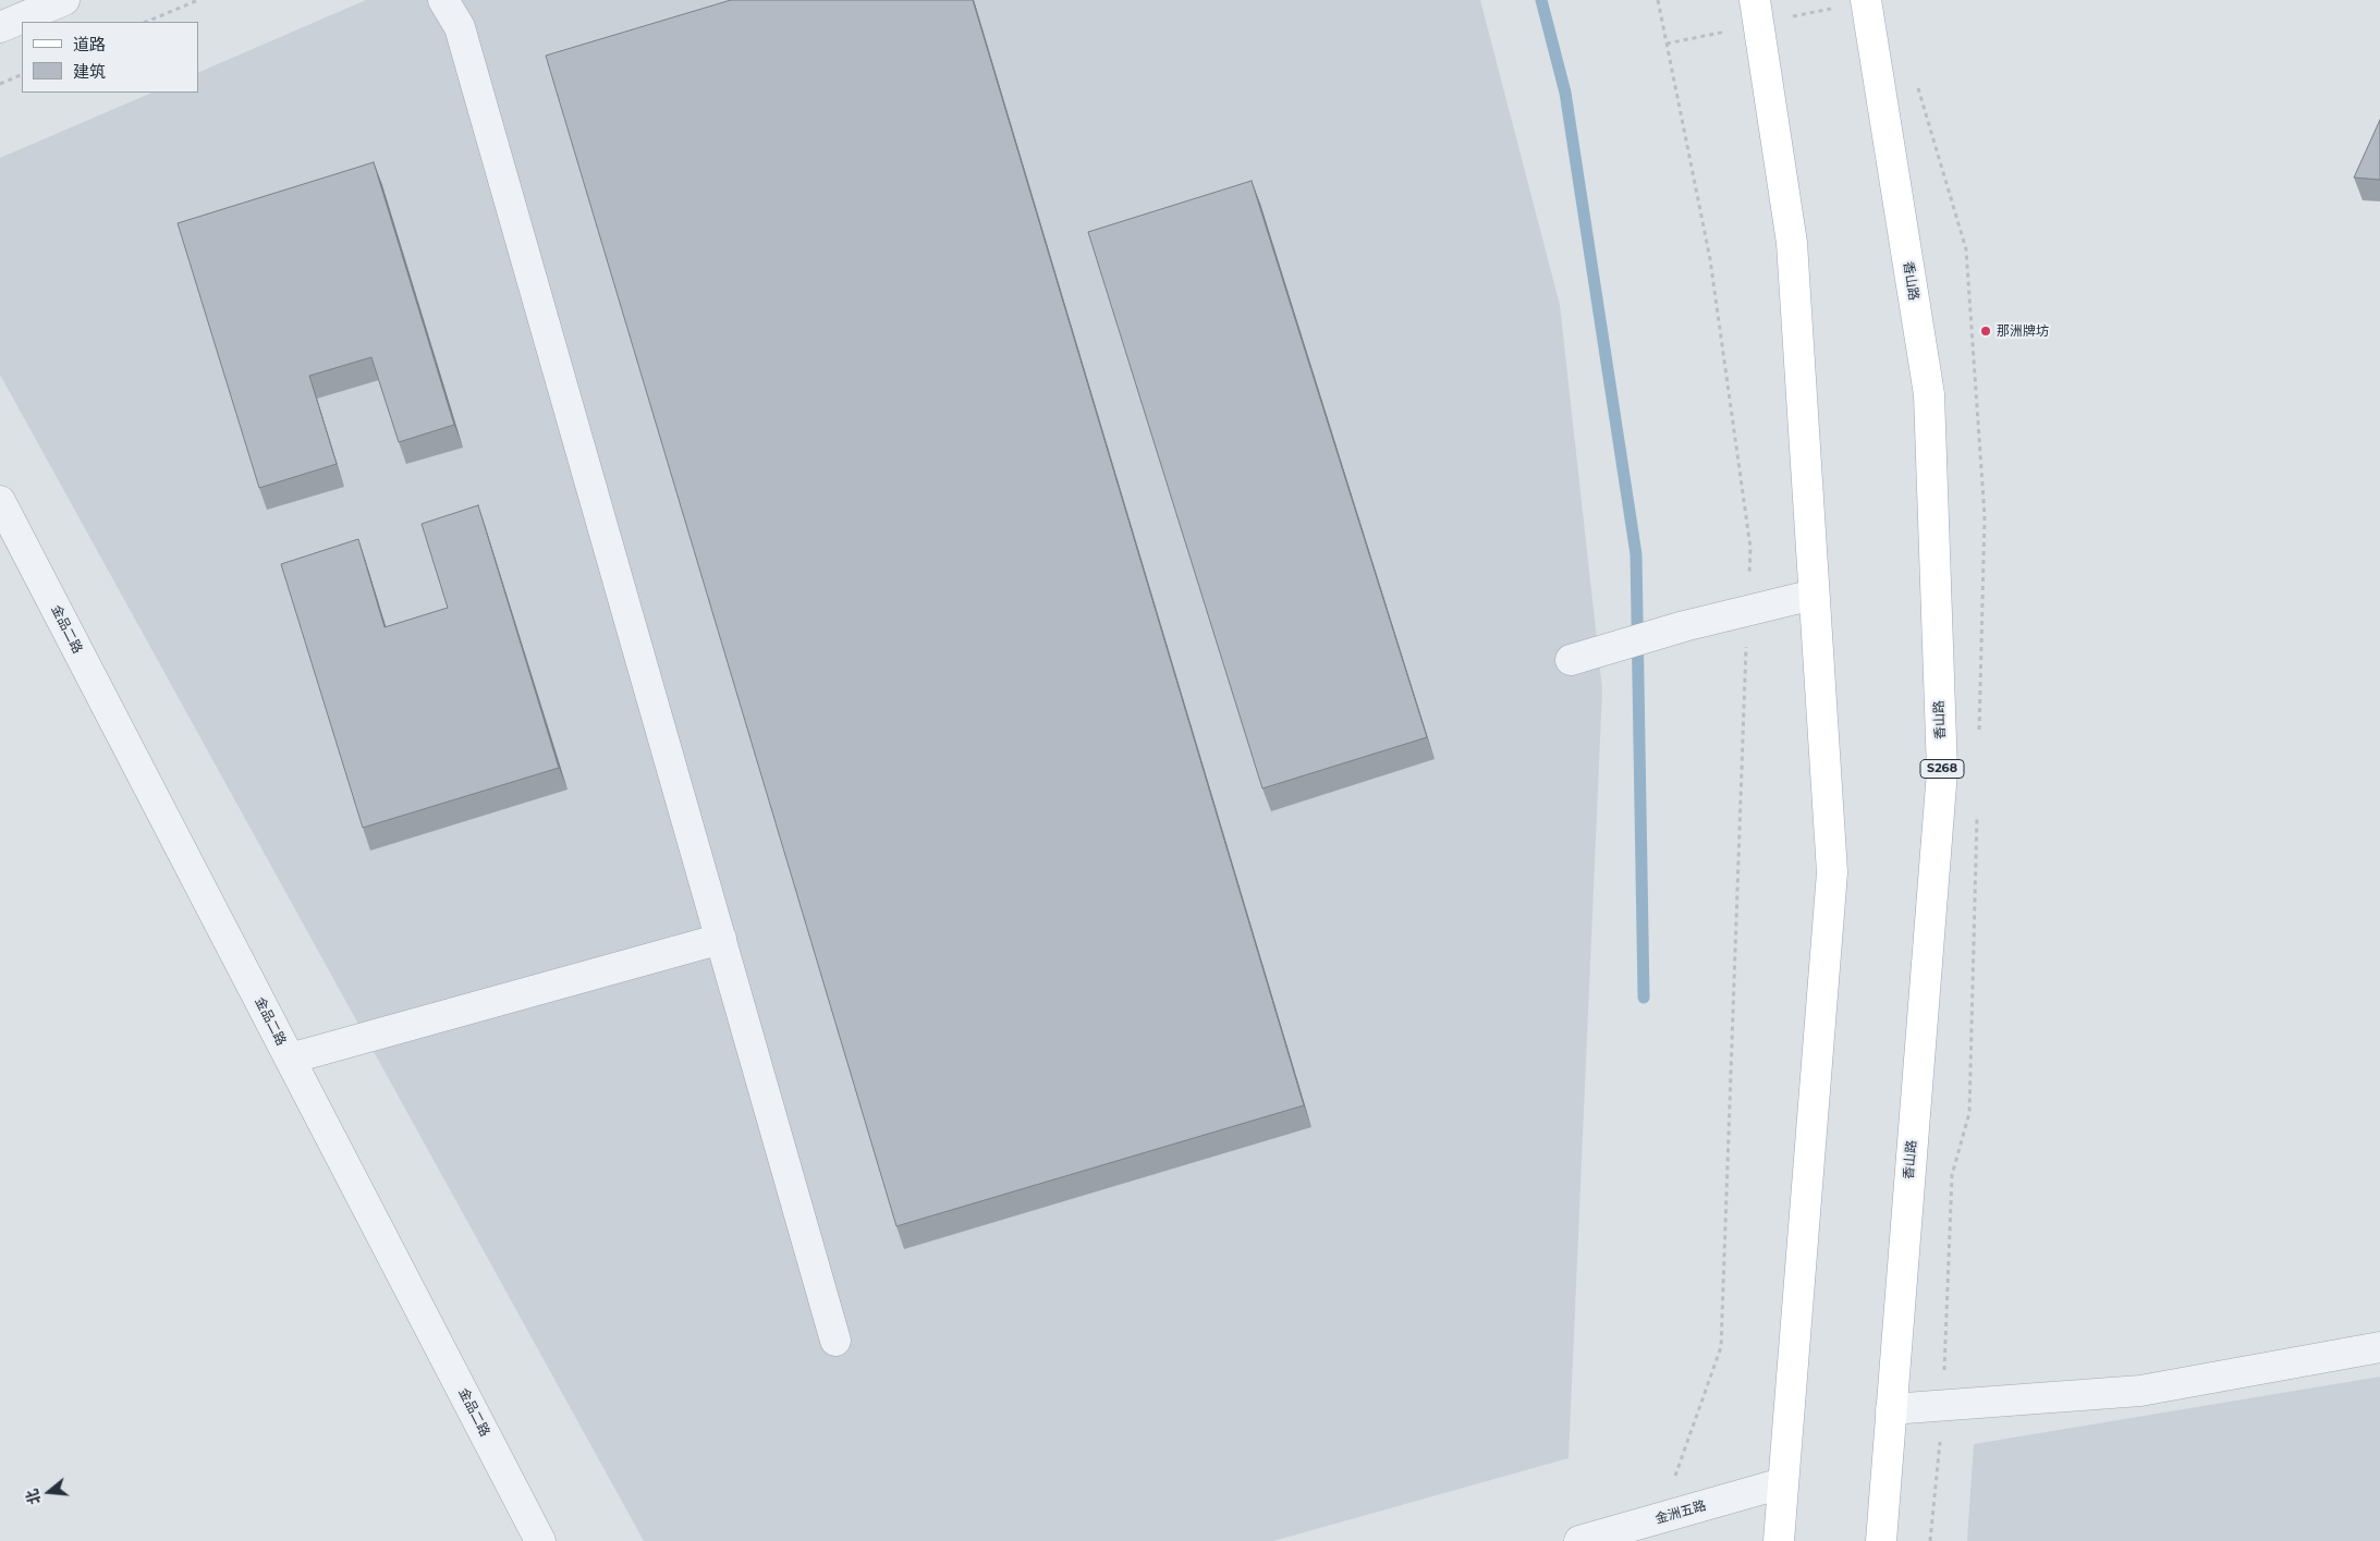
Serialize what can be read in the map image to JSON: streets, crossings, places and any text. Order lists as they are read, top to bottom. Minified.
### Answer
{"streets":{"main road":["香山路","S268"],"street":["金品二路","金洲五路"]},"places":["那洲牌坊"],"legend":["道路","建筑"],"north":"left"}
